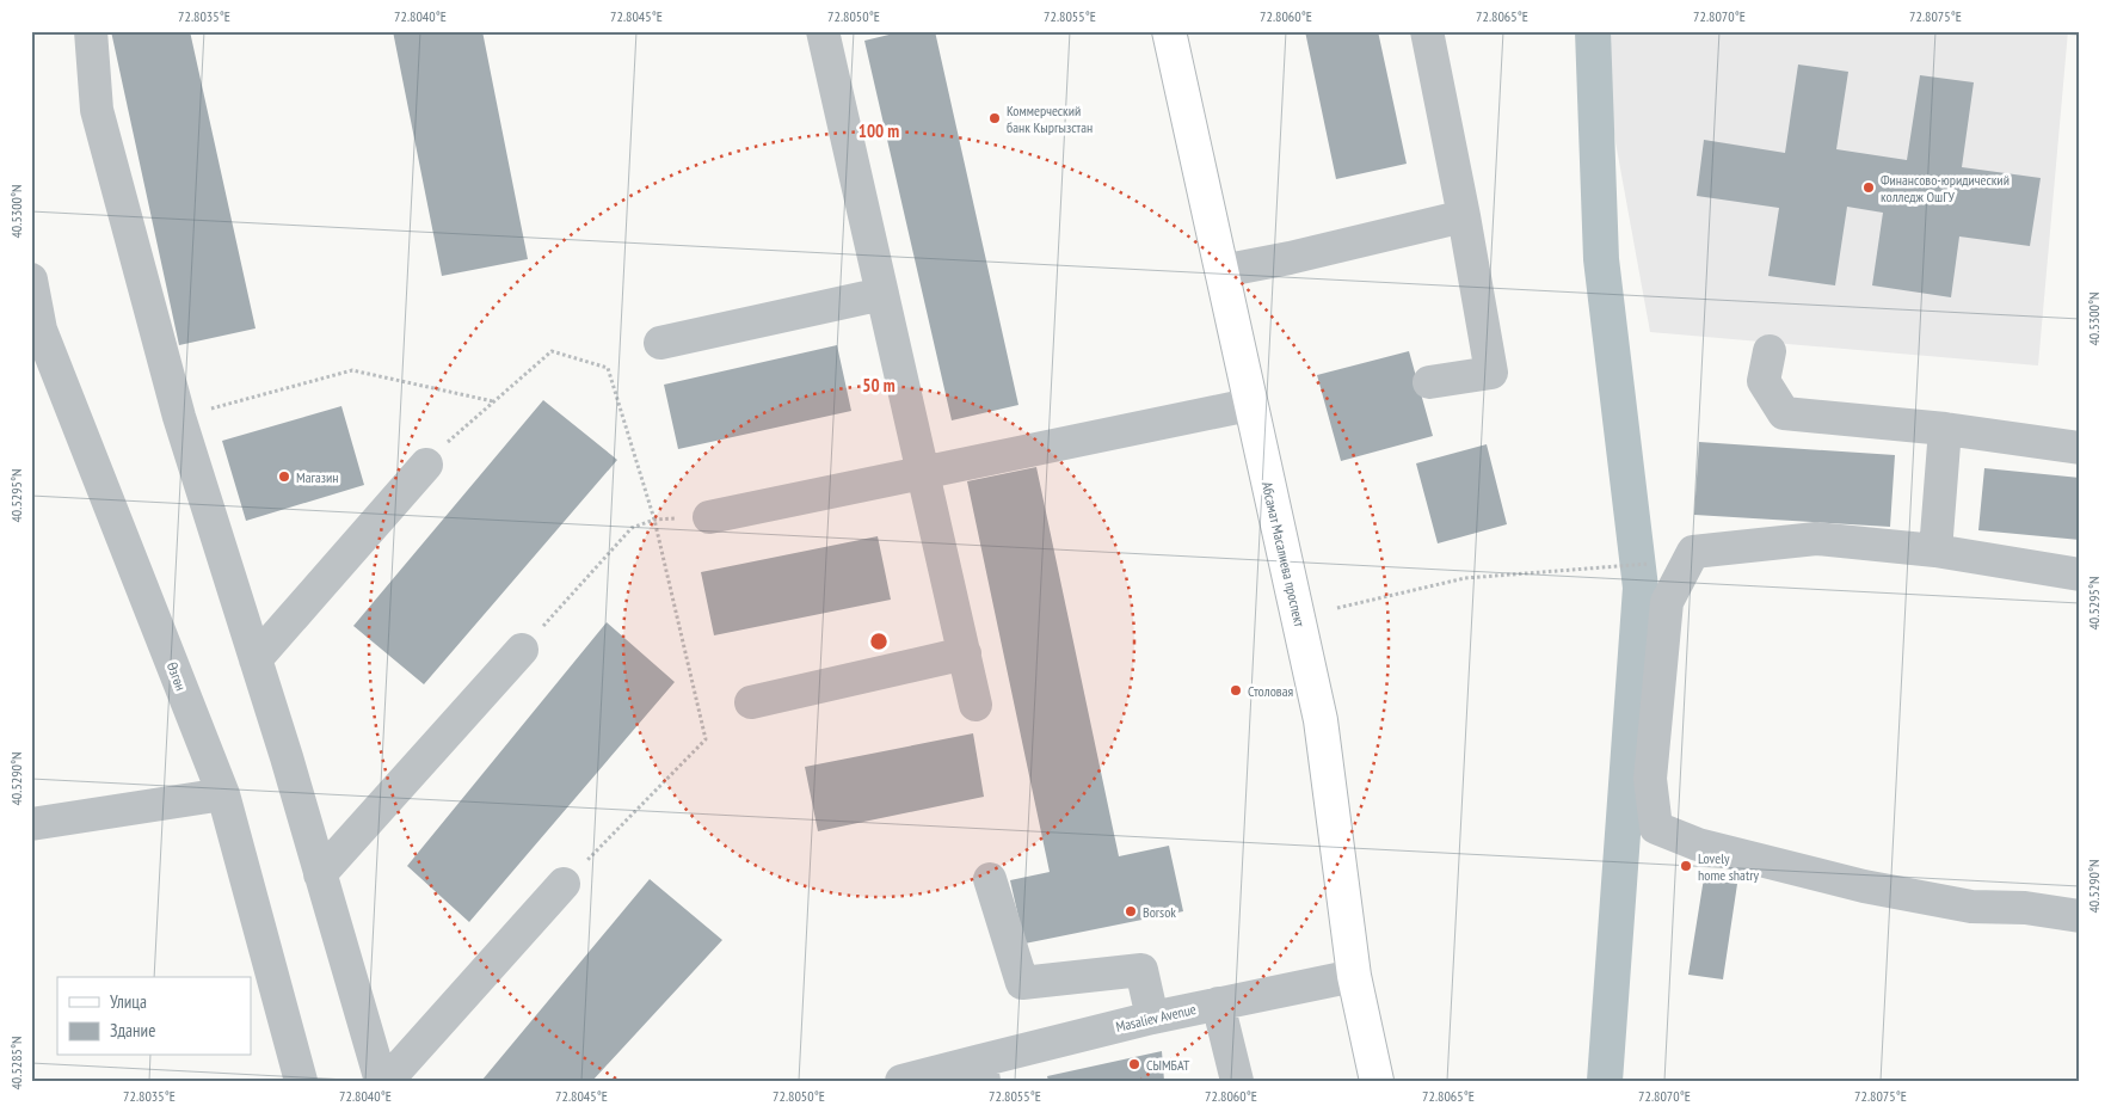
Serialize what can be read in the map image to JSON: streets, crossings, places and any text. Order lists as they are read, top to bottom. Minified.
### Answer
{"streets":{"main road":["Абсамат Масалиева проспект"],"street":["Өзгөн","Masaliev Avenue"]},"crossings":[["Абсамат Масалиева проспект","Masaliev Avenue"]],"places":["Коммерческий банк Кыргызстан","Финансово-юридический колледж ОшГУ","Магазин","Столовая","Lovely home shatry","Borsok","СЫМБАТ"],"legend":["Улица","Здание"],"coordinates":["72.8035°E","72.8040°E","72.8045°E","72.8050°E","72.8055°E","72.8060°E","72.8065°E","72.8070°E","72.8075°E","40.5300°N","40.5295°N","40.5290°N","40.5285°N"],"rings":["100 m","50 m"]}
